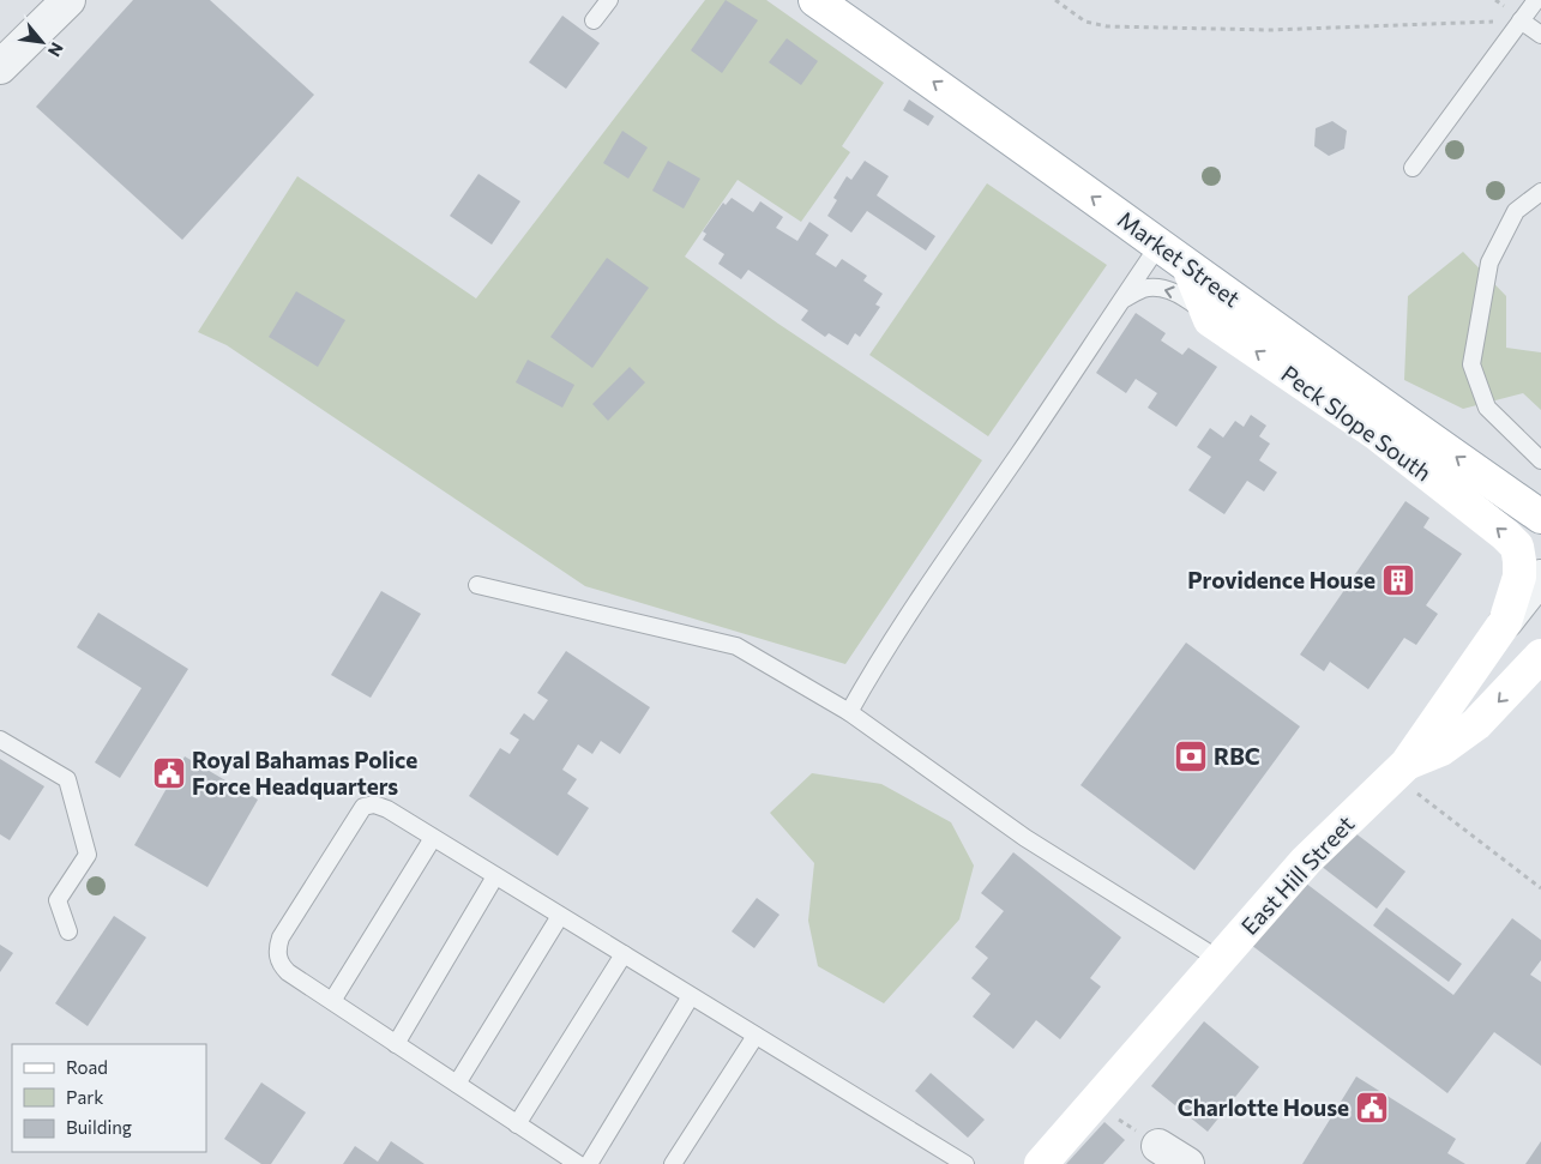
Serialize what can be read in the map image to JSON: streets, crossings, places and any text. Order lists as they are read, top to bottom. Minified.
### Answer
{"streets":{"main road":["Market Street","Peck Slope South","East Hill Street"]},"crossings":[["Peck Slope South","East Hill Street"]],"one_way":["Market Street","Peck Slope South"],"places":{"building":["Providence House"],"bank":["RBC"],"public building":["Royal Bahamas Police Force Headquarters","Charlotte House"]},"legend":["Road","Park","Building"],"north":"bottom right"}
